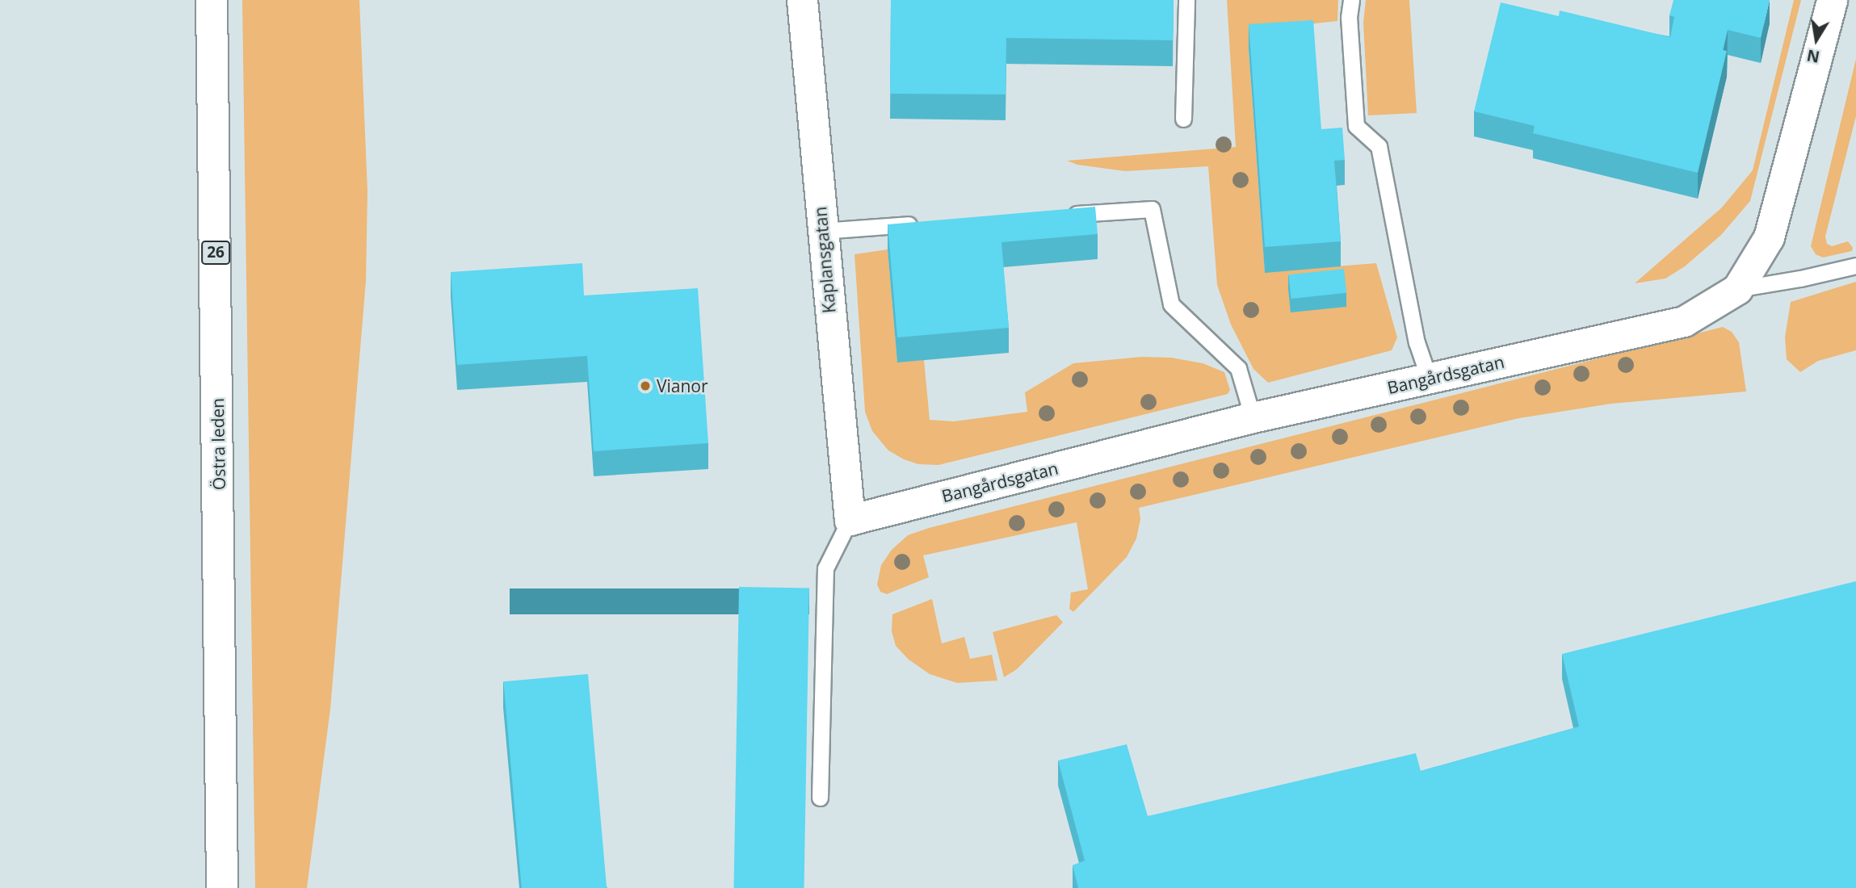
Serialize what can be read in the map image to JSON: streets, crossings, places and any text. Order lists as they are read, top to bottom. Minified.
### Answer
{"streets":{"highway":["26","Östra leden"],"street":["Kaplansgatan","Bangårdsgatan"]},"crossings":[["Kaplansgatan","Bangårdsgatan"]],"places":["Vianor"],"north":"bottom"}
